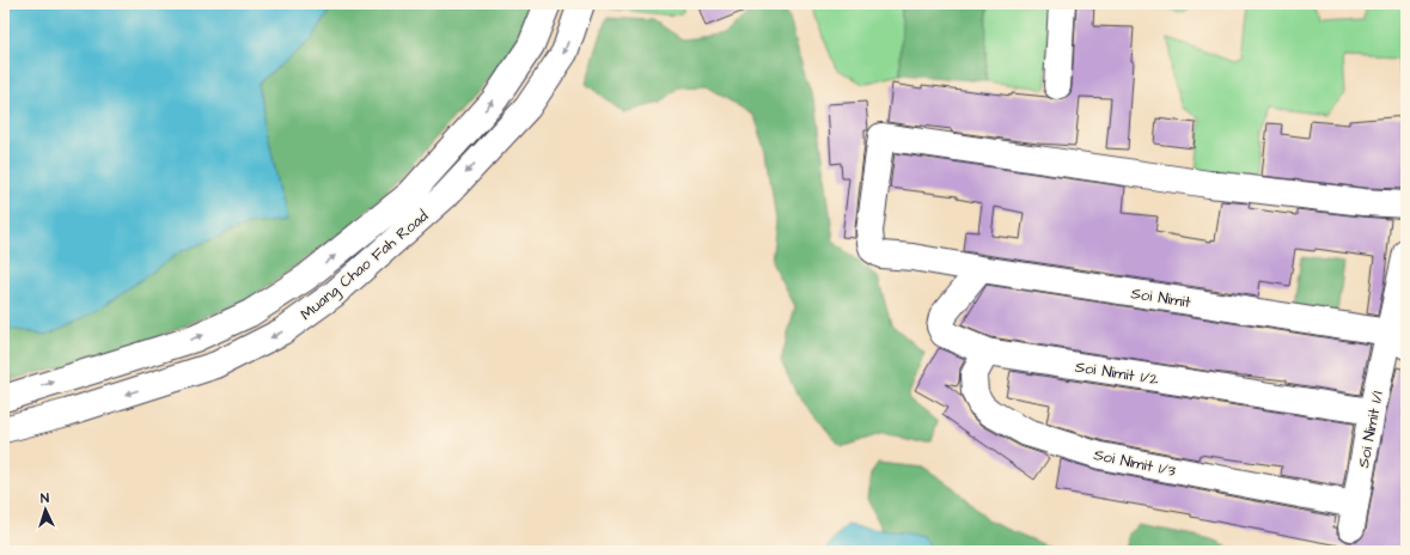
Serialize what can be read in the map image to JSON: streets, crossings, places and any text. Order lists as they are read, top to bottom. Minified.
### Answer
{"streets":{"street":["Muang Chao Fah Road","Soi Nimit","Soi Nimit 1/2","Soi Nimit 1/1","Soi Nimit 1/3"]},"crossings":[["Soi Nimit","Soi Nimit 1/2"],["Soi Nimit","Soi Nimit 1/1"],["Soi Nimit 1/2","Soi Nimit 1/1"],["Soi Nimit 1/2","Soi Nimit 1/3"],["Soi Nimit 1/1","Soi Nimit 1/3"]],"north":"top"}
